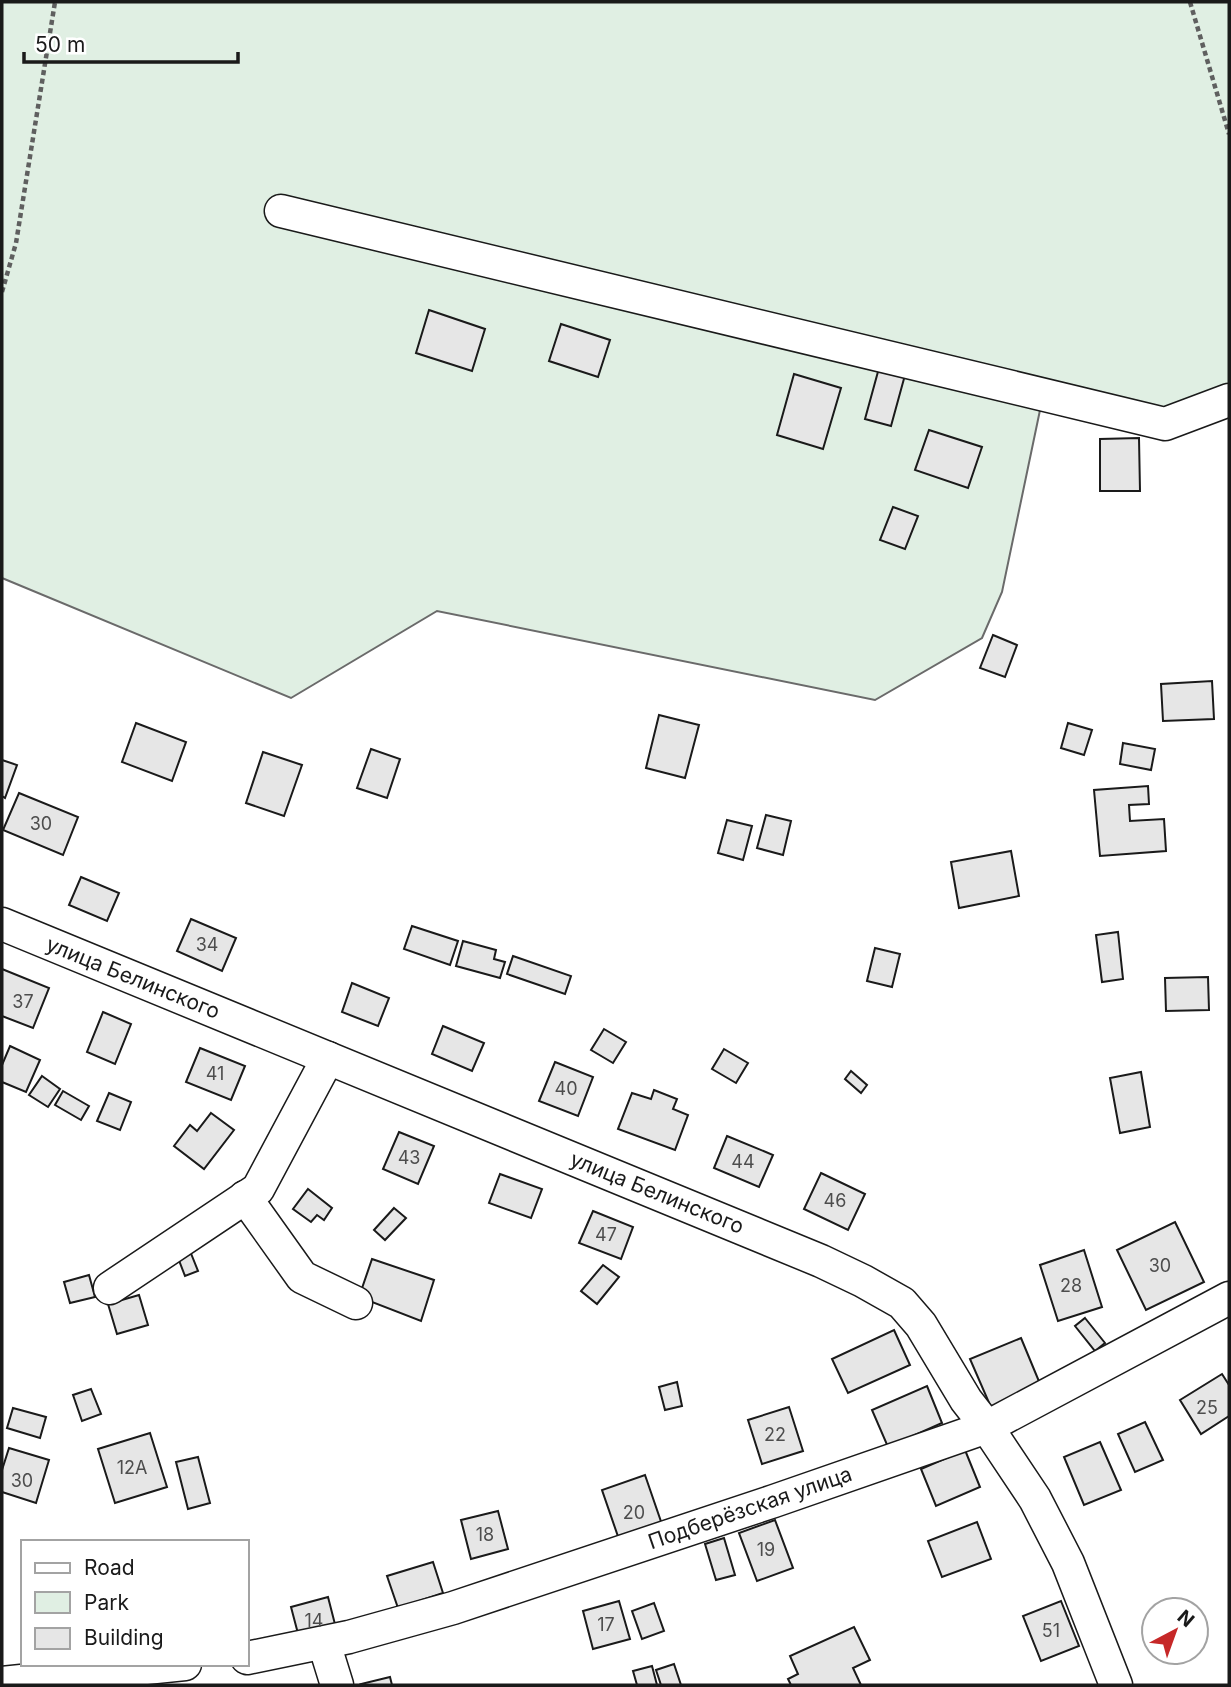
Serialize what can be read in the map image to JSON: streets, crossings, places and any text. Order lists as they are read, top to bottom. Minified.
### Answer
{"streets":{"street":["улица Белинского","Подберёзская улица"]},"crossings":[["улица Белинского","Подберёзская улица"]],"house_numbers":["30","34","37","41","40","43","44","46","47","30","28","25","22","12А","30","20","18","19","14","17","51"],"legend":["Road","Park","Building"],"scale_bar":"50 m","north":"top right"}
